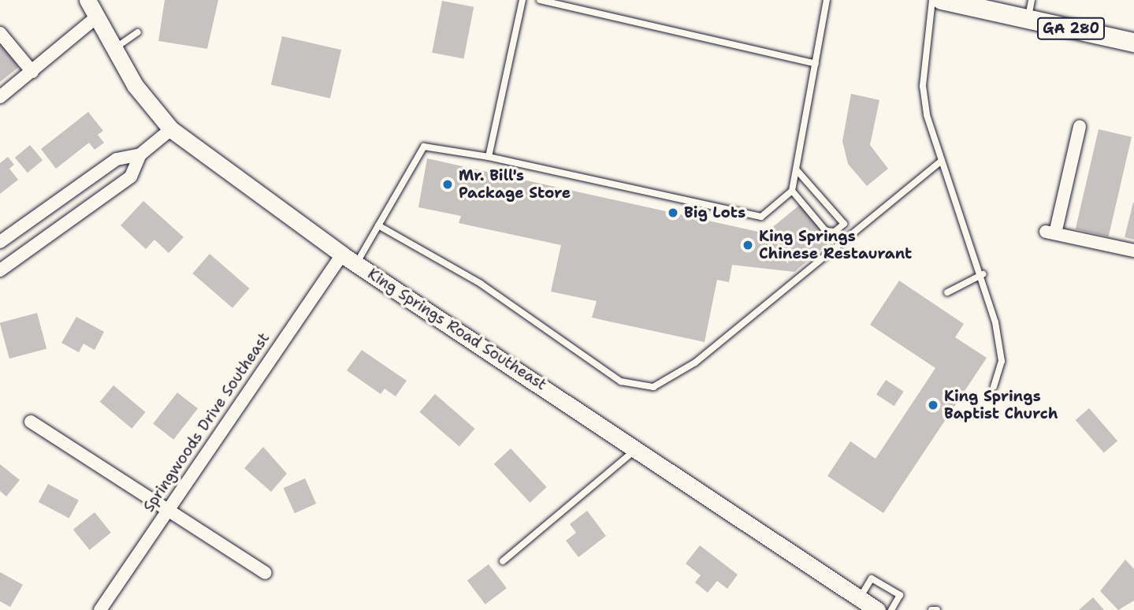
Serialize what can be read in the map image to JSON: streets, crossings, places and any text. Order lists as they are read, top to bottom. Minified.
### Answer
{"streets":{"main road":["GA 280"],"street":["King Springs Road Southeast","Springwoods Drive Southeast"]},"crossings":[["King Springs Road Southeast","Springwoods Drive Southeast"]],"places":["Mr. Bill's Package Store","Big Lots","King Springs Chinese Restaurant","King Springs Baptist Church"]}
